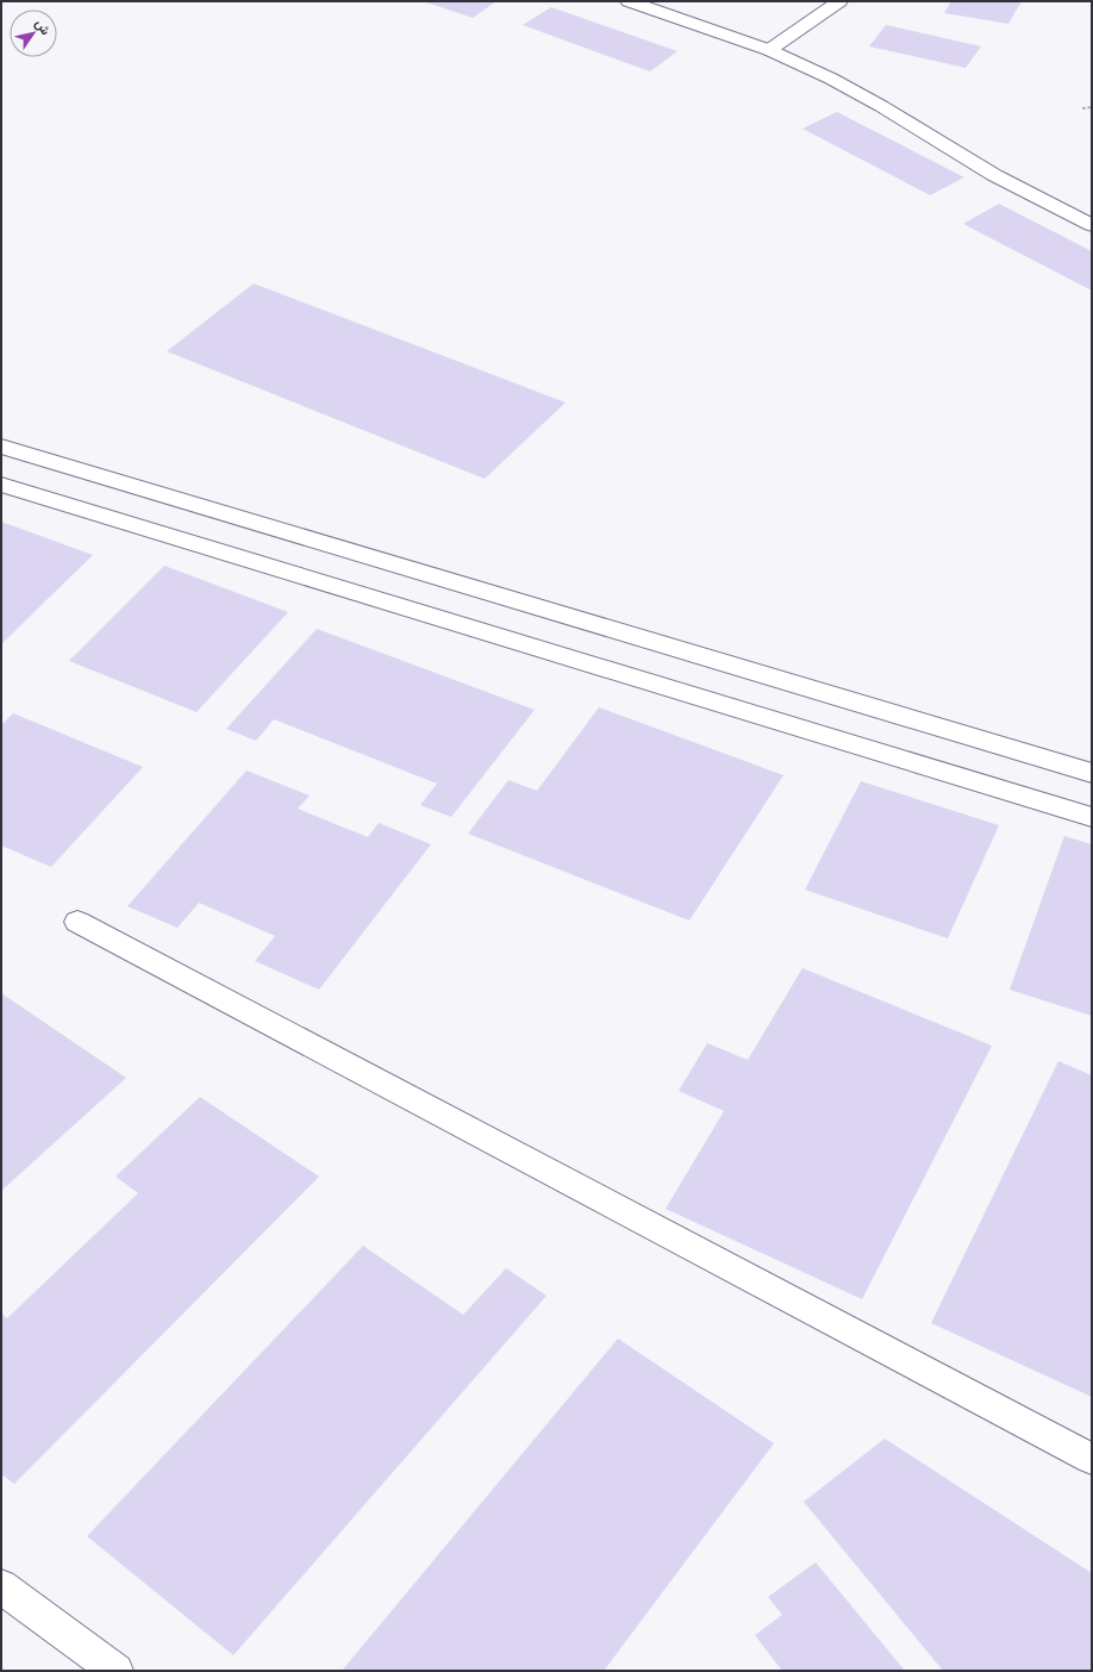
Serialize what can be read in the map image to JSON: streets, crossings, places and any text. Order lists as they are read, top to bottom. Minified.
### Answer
{"north":"top right"}
